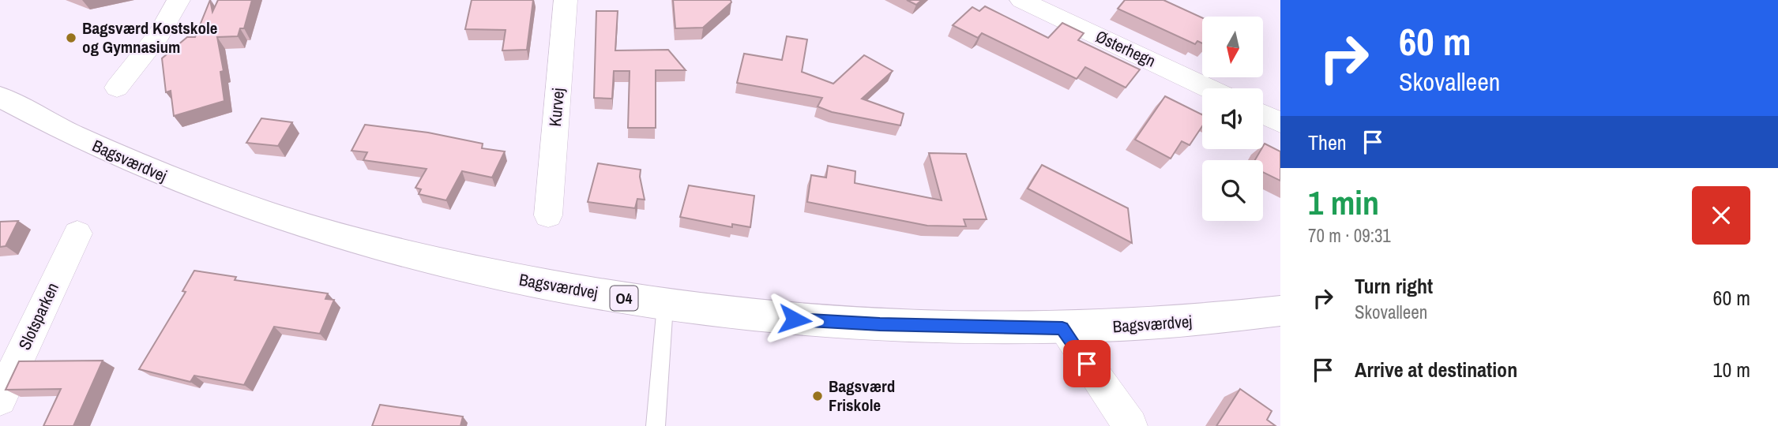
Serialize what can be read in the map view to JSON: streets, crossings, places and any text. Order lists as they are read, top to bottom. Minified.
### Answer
{"streets":{"main road":["Bagsværdvej","O4"],"street":["Østerhegn","Kurvej","Slotsparken"]},"places":["Bagsværd Kostskole og Gymnasium","Bagsværd Friskole"],"north":"bottom","page":{"turn":["60 m","Skovalleen"],"then":"Then","heading":["1 min","70 m · 09:31"],"list":[{"name":"Turn right","note":"Skovalleen","value":"60 m"},{"name":"Arrive at destination","value":"10 m"}]}}
